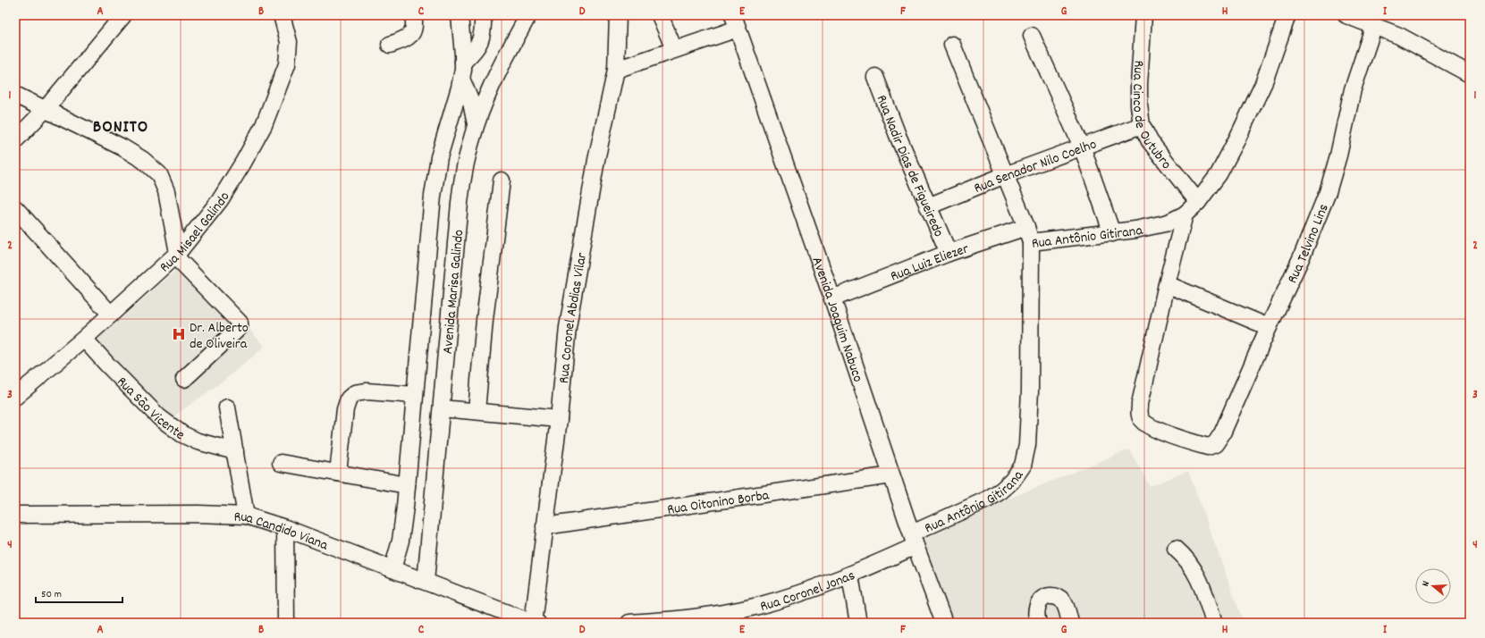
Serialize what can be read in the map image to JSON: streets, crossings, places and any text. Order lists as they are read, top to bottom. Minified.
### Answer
{"streets":{"street":["Rua Cinco de Outubro","Rua Senador Nilo Coelho","Rua Nadir Dias de Figueiredo","Rua Misael Galindo","Rua Antônio Gitirana","Rua Telvino Lins","Rua Luiz Eliezer","Avenida Marisa Galindo","Rua Coronel Abdias Vilar","Avenida Joaquim Nabuco","Rua São Vicente","Rua Oitonino Borba","Rua Candido Viana","Rua Coronel Jonas"]},"crossings":[["Rua Cinco de Outubro","Rua Senador Nilo Coelho"],["Rua Cinco de Outubro","Rua Antônio Gitirana"],["Rua Senador Nilo Coelho","Rua Nadir Dias de Figueiredo"],["Rua Nadir Dias de Figueiredo","Rua Luiz Eliezer"],["Rua Misael Galindo","Rua São Vicente"],["Rua Antônio Gitirana","Avenida Joaquim Nabuco"],["Rua Antônio Gitirana","Rua Coronel Jonas"],["Rua Luiz Eliezer","Avenida Joaquim Nabuco"],["Avenida Marisa Galindo","Rua Candido Viana"],["Rua Coronel Abdias Vilar","Rua Oitonino Borba"],["Rua Coronel Abdias Vilar","Rua Candido Viana"],["Avenida Joaquim Nabuco","Rua Oitonino Borba"],["Avenida Joaquim Nabuco","Rua Coronel Jonas"]],"districts":["BONITO"],"places":{"hospital":["Dr. Alberto de Oliveira"]},"scale_bar":"50 m","north":"left","grid":{"columns":["A","B","C","D","E","F","G","H","I"],"rows":["1","2","3","4"]}}
